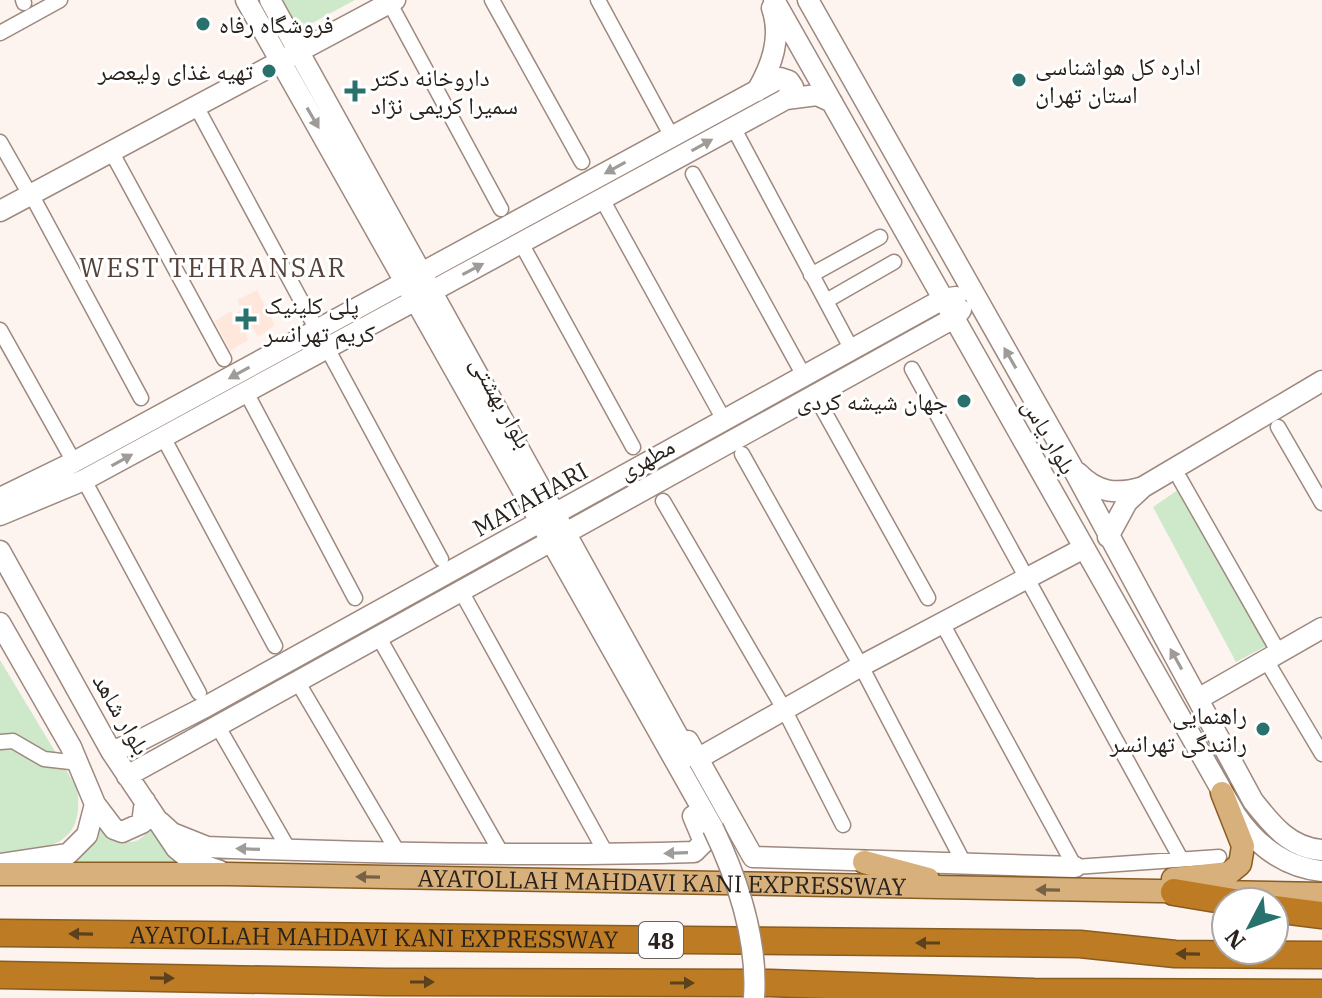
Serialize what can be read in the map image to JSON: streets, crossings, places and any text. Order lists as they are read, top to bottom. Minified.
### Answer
{"streets":{"highway":["AYATOLLAH MAHDAVI KANI EXPRESSWAY","48"],"street":["بلوار بهشتی","بلوار یاس","مطهری","MATAHARI","بلوار شاهد"]},"crossings":[["بلوار بهشتی","مطهری"],["بلوار بهشتی","MATAHARI"],["بلوار یاس","مطهری"],["بلوار یاس","MATAHARI"],["مطهری","MATAHARI"],["مطهری","بلوار شاهد"],["MATAHARI","بلوار شاهد"],["بلوار شاهد","AYATOLLAH MAHDAVI KANI EXPRESSWAY"]],"districts":["WEST TEHRANSAR"],"places":{"other":["فروشگاه رفاه","تهیه غذای ولیعصر","اداره کل هواشناسی استان تهران","جهان شیشه کردی","راهنمایی رانندگی تهرانسر"],"health":["داروخانه دکتر سمیرا کریمی نژاد","پلی کلینیک کریم تهرانسر"]},"north":"bottom left"}
